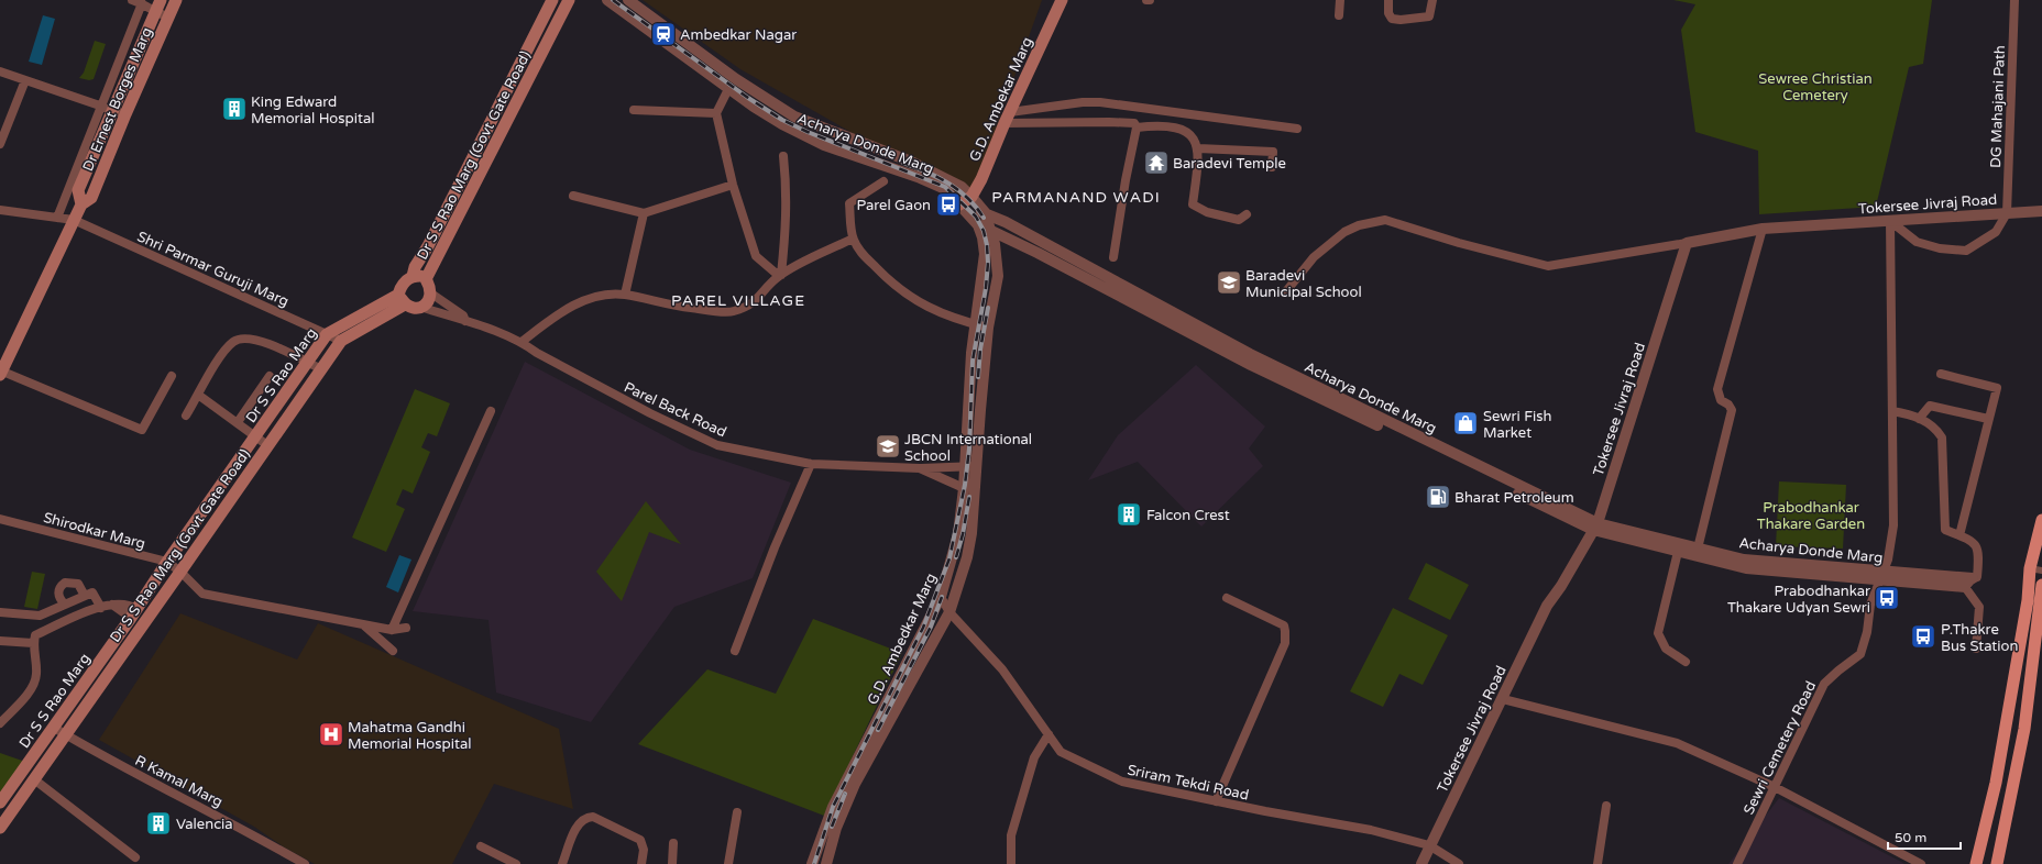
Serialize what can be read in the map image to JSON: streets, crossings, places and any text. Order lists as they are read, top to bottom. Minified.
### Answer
{"streets":{"main road":["Dr Ernest Borges Marg","G.D. Ambekar Marg","Dr S S Rao Marg (Govt Gate Road)","Dr S S Rao Marg"],"street":["DG Mahajani Path","Acharya Donde Marg","Tokersee Jivraj Road","Shri Parmar Guruji Marg","Parel Back Road","Shirodkar Marg","G.D. Ambedkar Marg","Sewri Cemetery Road","R Kamal Marg","Sriram Tekdi Road"]},"crossings":[["Dr Ernest Borges Marg","Shri Parmar Guruji Marg"],["G.D. Ambekar Marg","Acharya Donde Marg"],["DG Mahajani Path","Tokersee Jivraj Road"],["Acharya Donde Marg","Tokersee Jivraj Road"],["Acharya Donde Marg","G.D. Ambedkar Marg"],["Acharya Donde Marg","Sewri Cemetery Road"],["Dr S S Rao Marg (Govt Gate Road)","Shri Parmar Guruji Marg"],["Dr S S Rao Marg (Govt Gate Road)","Dr S S Rao Marg"],["Dr S S Rao Marg (Govt Gate Road)","Parel Back Road"],["Dr S S Rao Marg (Govt Gate Road)","Shirodkar Marg"],["Dr S S Rao Marg (Govt Gate Road)","R Kamal Marg"],["Tokersee Jivraj Road","Sewri Cemetery Road"],["Tokersee Jivraj Road","Sriram Tekdi Road"],["Shri Parmar Guruji Marg","Dr S S Rao Marg"],["Dr S S Rao Marg","Parel Back Road"],["Dr S S Rao Marg","Shirodkar Marg"],["Dr S S Rao Marg","R Kamal Marg"],["Parel Back Road","G.D. Ambedkar Marg"],["G.D. Ambedkar Marg","Sriram Tekdi Road"]],"districts":["PARMANAND WADI","PAREL VILLAGE"],"parks":["Sewree Christian Cemetery","Prabodhankar Thakare Garden"],"places":{"station":["Ambedkar Nagar"],"building":["King Edward Memorial Hospital","Falcon Crest","Valencia"],"temple":["Baradevi Temple"],"bus stop":["Parel Gaon","Prabodhankar Thakare Udyan Sewri","P.Thakre Bus Station"],"school or university":["Baradevi Municipal School","JBCN International School"],"shop":["Sewri Fish Market"],"fuel station":["Bharat Petroleum"],"hospital":["Mahatma Gandhi Memorial Hospital"]},"scale_bar":"50 m"}
